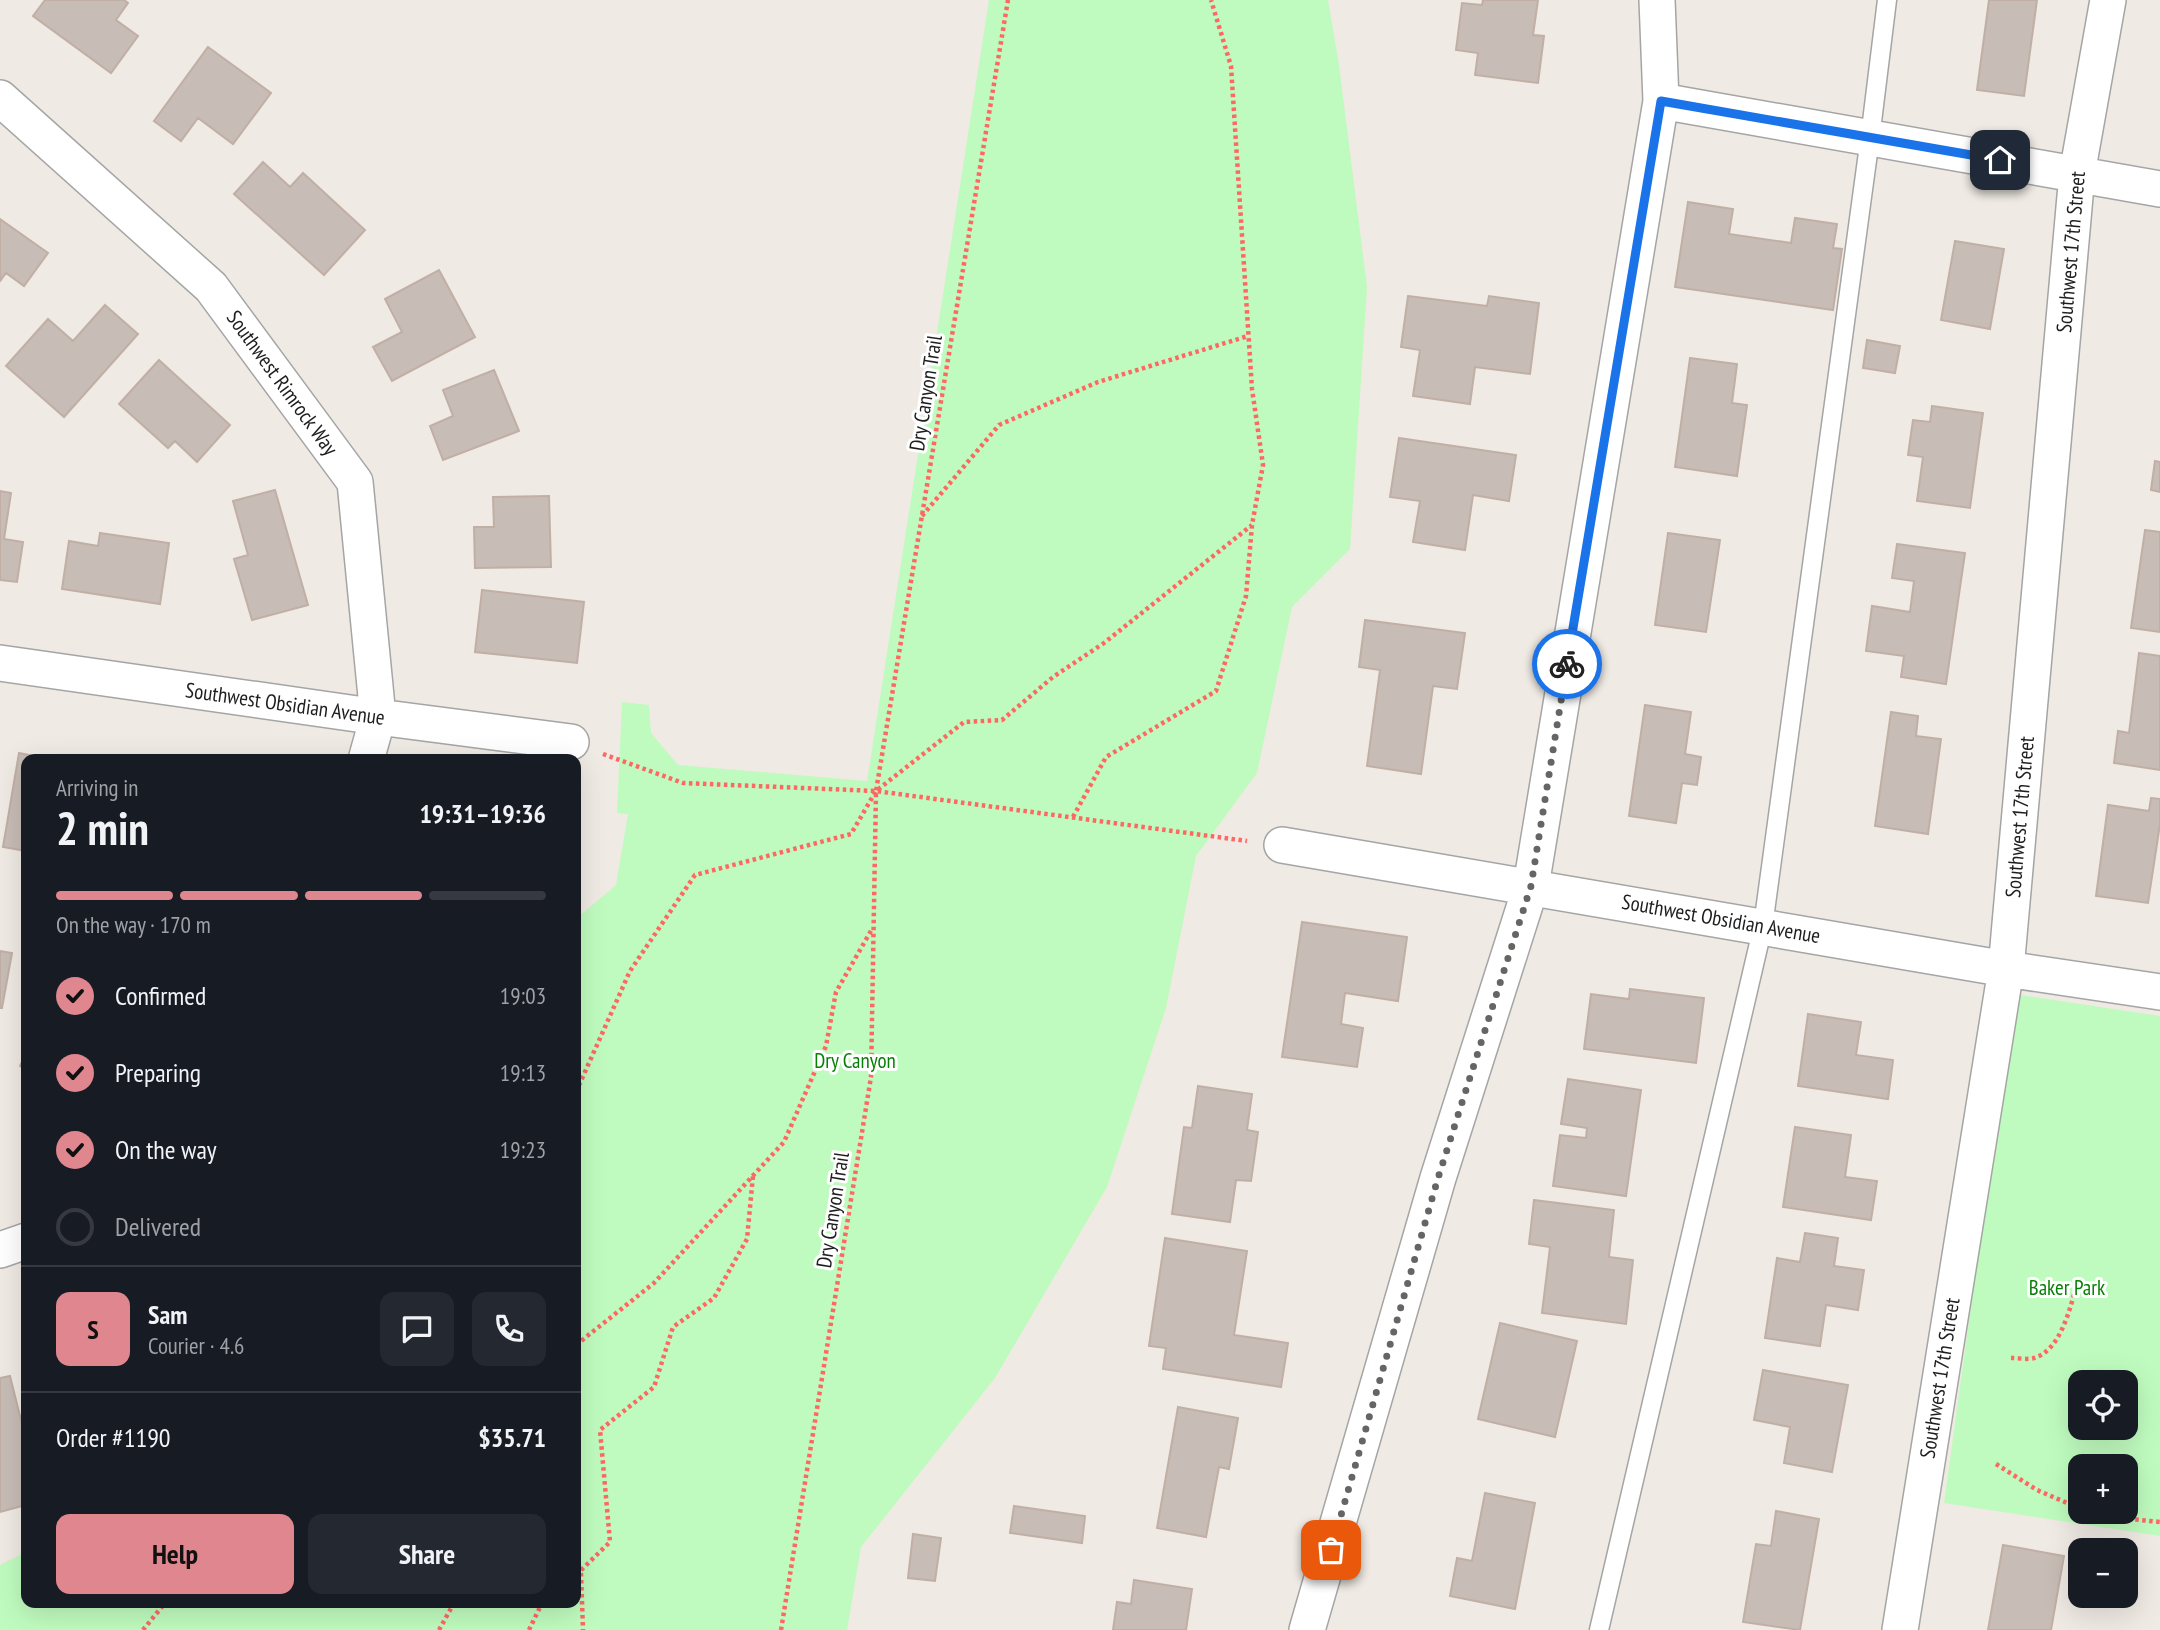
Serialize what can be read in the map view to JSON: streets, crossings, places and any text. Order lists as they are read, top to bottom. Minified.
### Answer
{"streets":{"street":["Southwest 17th Street","Southwest Rimrock Way","Southwest Obsidian Avenue"],"path":["Dry Canyon Trail"]},"crossings":[["Southwest 17th Street","Southwest Obsidian Avenue"],["Southwest Rimrock Way","Southwest Obsidian Avenue"]],"parks":["Dry Canyon","Baker Park"],"page":{"heading":["2 min","Arriving in","19:31–19:36"],"panel":["Sam","Courier · 4.6","Order #1190","$35.71"],"bar":"On the way · 170 m","list":[["Confirmed","19:03"],["Preparing","19:13"],["On the way","19:23"],"Delivered"],"round":"S","map_buttons":["+","−"],"buttons":["Help","Share"]}}
